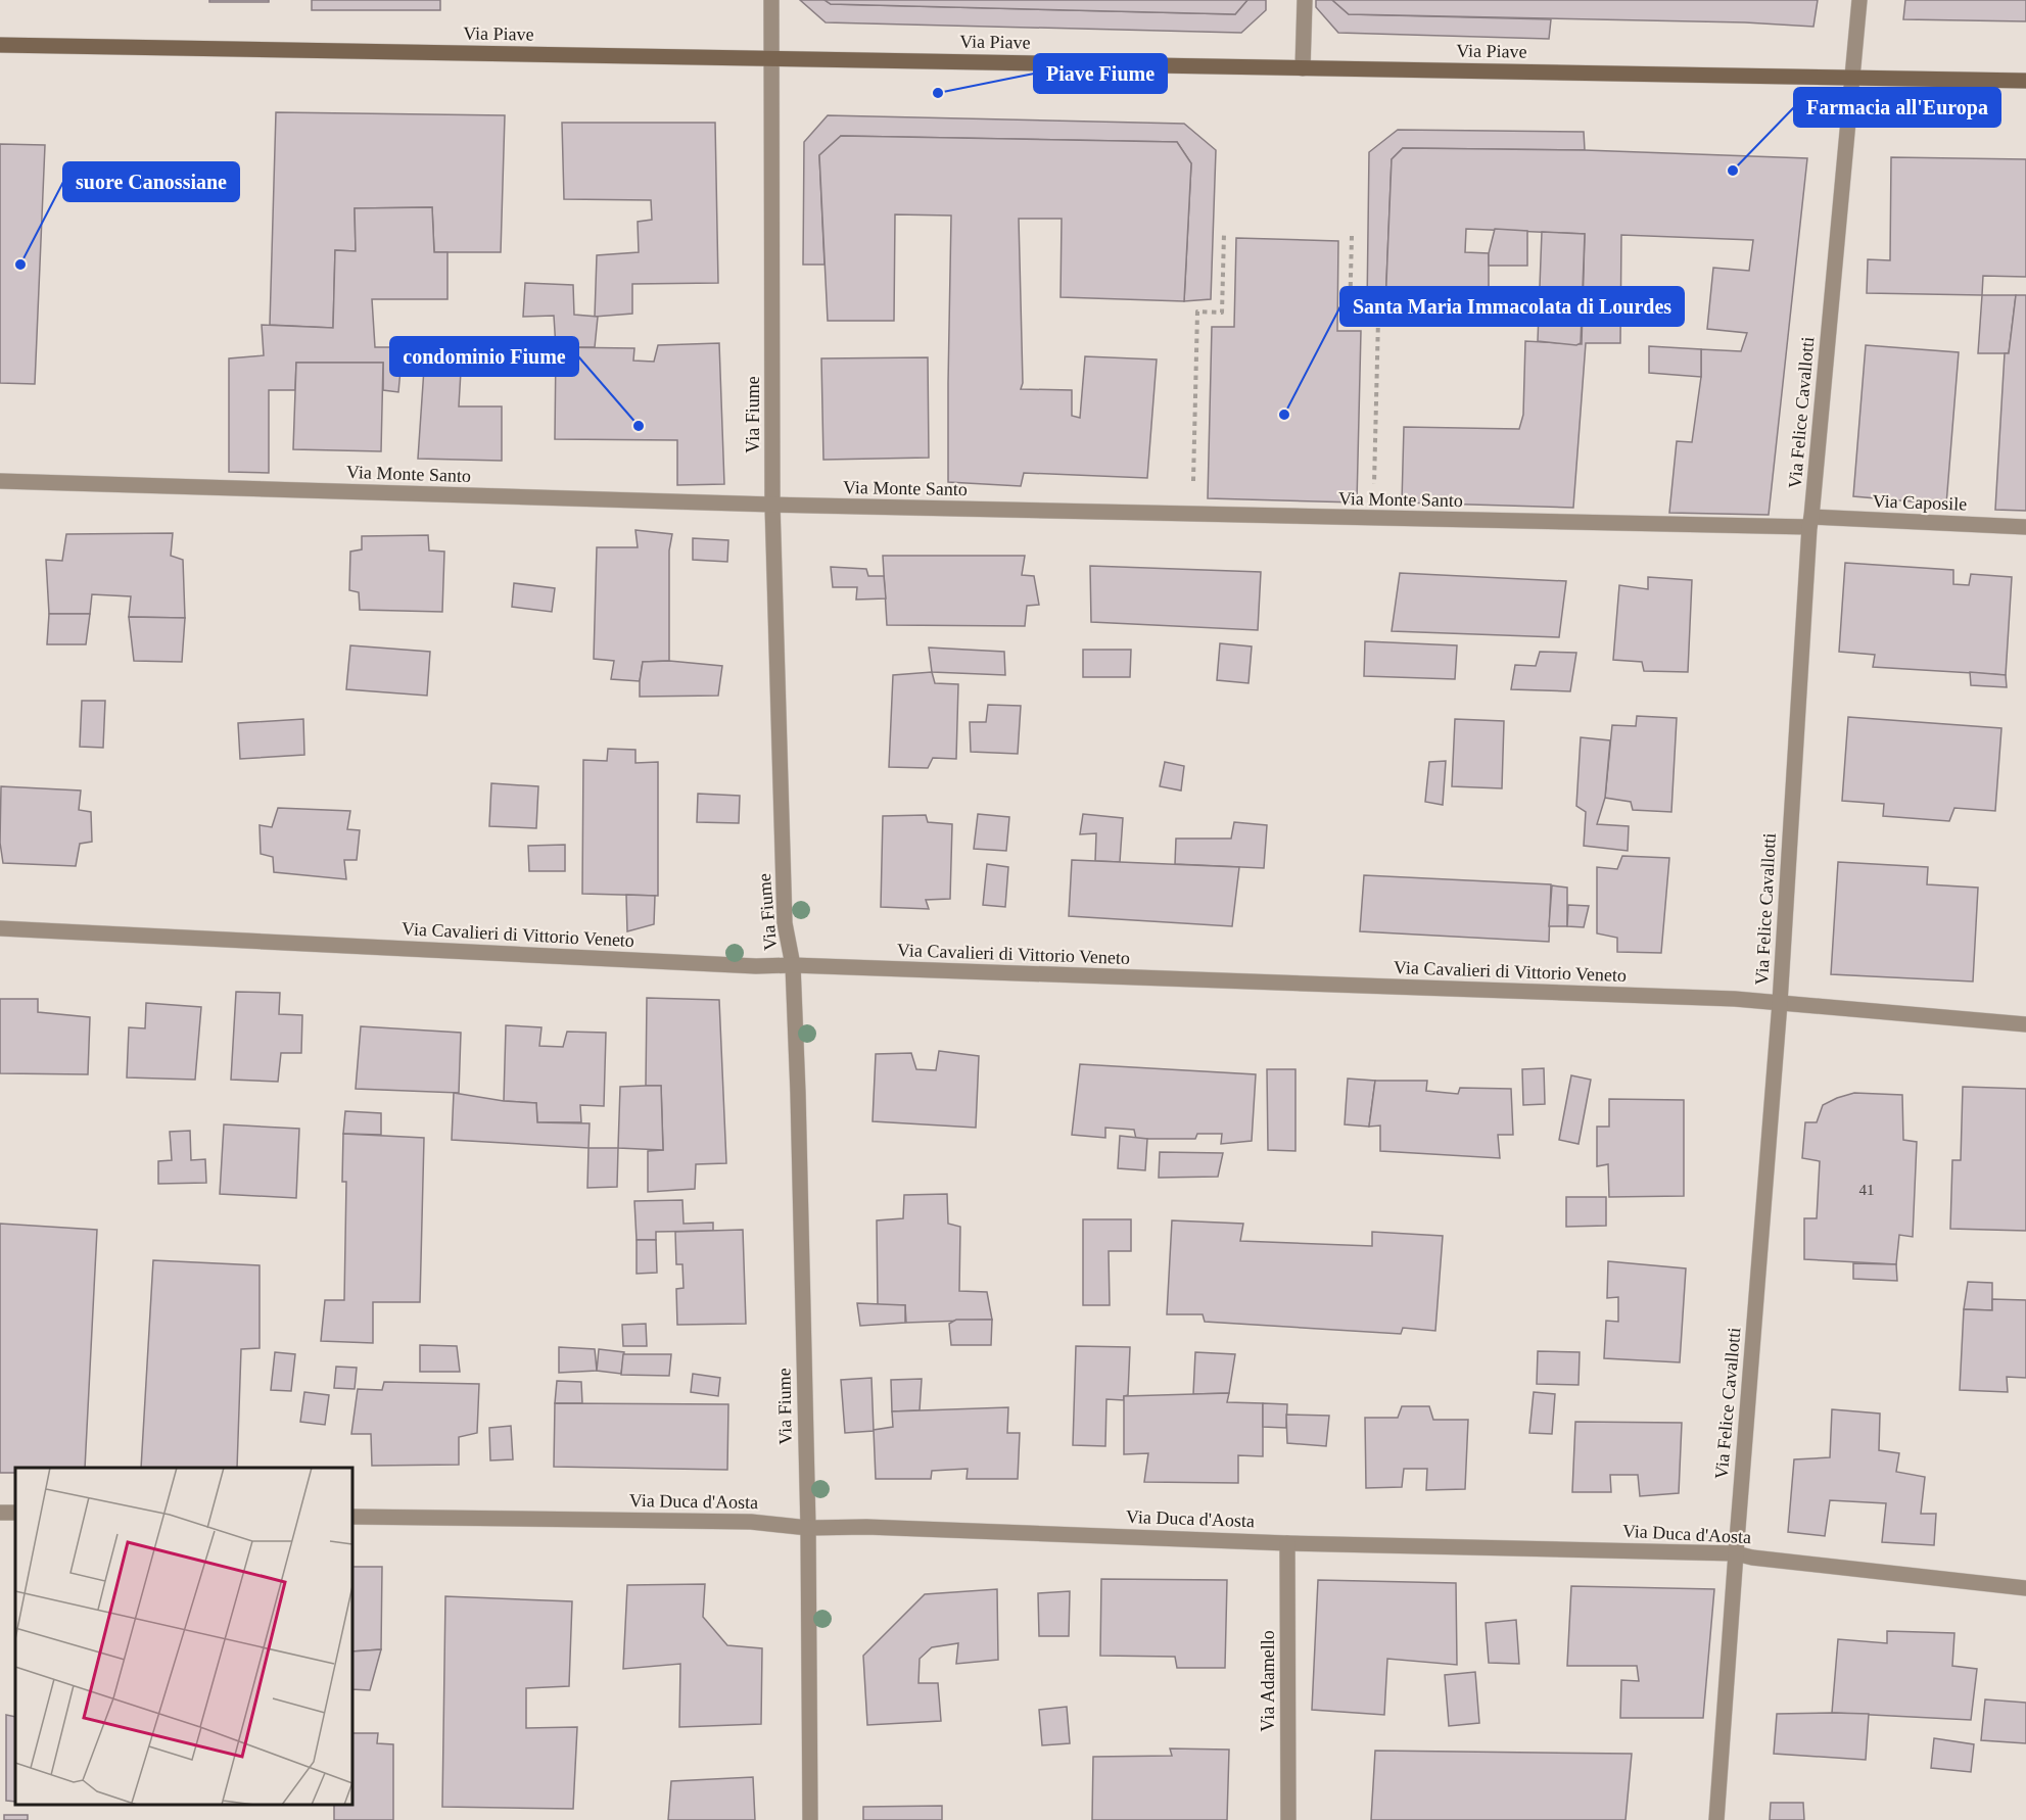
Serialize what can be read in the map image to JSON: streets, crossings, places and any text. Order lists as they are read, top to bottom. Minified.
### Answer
{"streets":{"street":["Via Piave","Via Felice Cavallotti","Via Fiume","Via Monte Santo","Via Caposile","Via Cavalieri di Vittorio Veneto","Via Duca d'Aosta","Via Adamello"]},"crossings":[["Via Piave","Via Felice Cavallotti"],["Via Piave","Via Fiume"],["Via Felice Cavallotti","Via Monte Santo"],["Via Felice Cavallotti","Via Caposile"],["Via Felice Cavallotti","Via Cavalieri di Vittorio Veneto"],["Via Felice Cavallotti","Via Duca d'Aosta"],["Via Fiume","Via Monte Santo"],["Via Fiume","Via Cavalieri di Vittorio Veneto"],["Via Fiume","Via Duca d'Aosta"],["Via Monte Santo","Via Caposile"],["Via Duca d'Aosta","Via Adamello"]],"places":["Piave Fiume","Farmacia all'Europa","suore Canossiane","Santa Maria Immacolata di Lourdes","condominio Fiume"],"house_numbers":["41"]}
